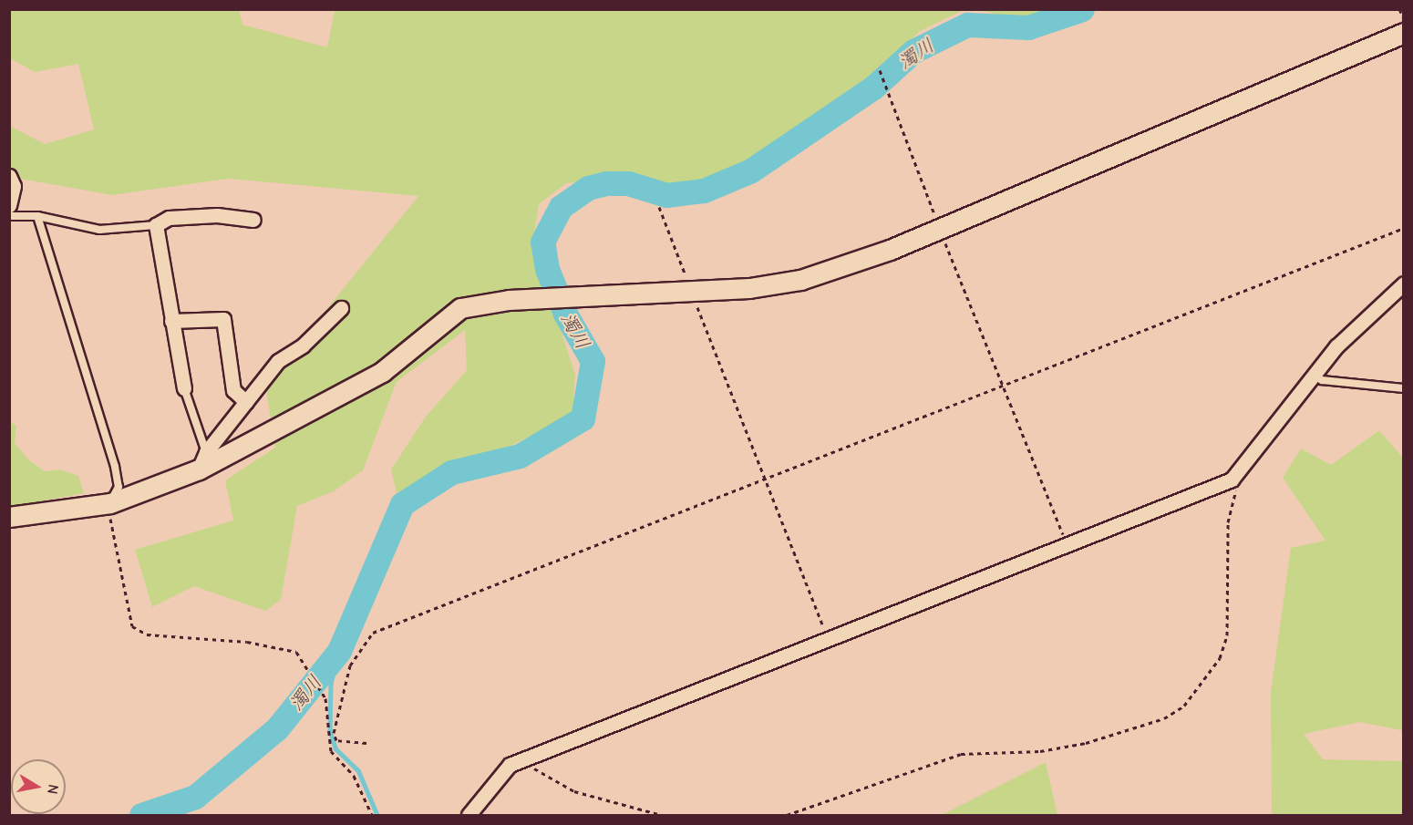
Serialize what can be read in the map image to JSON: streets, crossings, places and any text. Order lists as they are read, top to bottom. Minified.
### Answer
{"water":["濁川"],"north":"right"}
